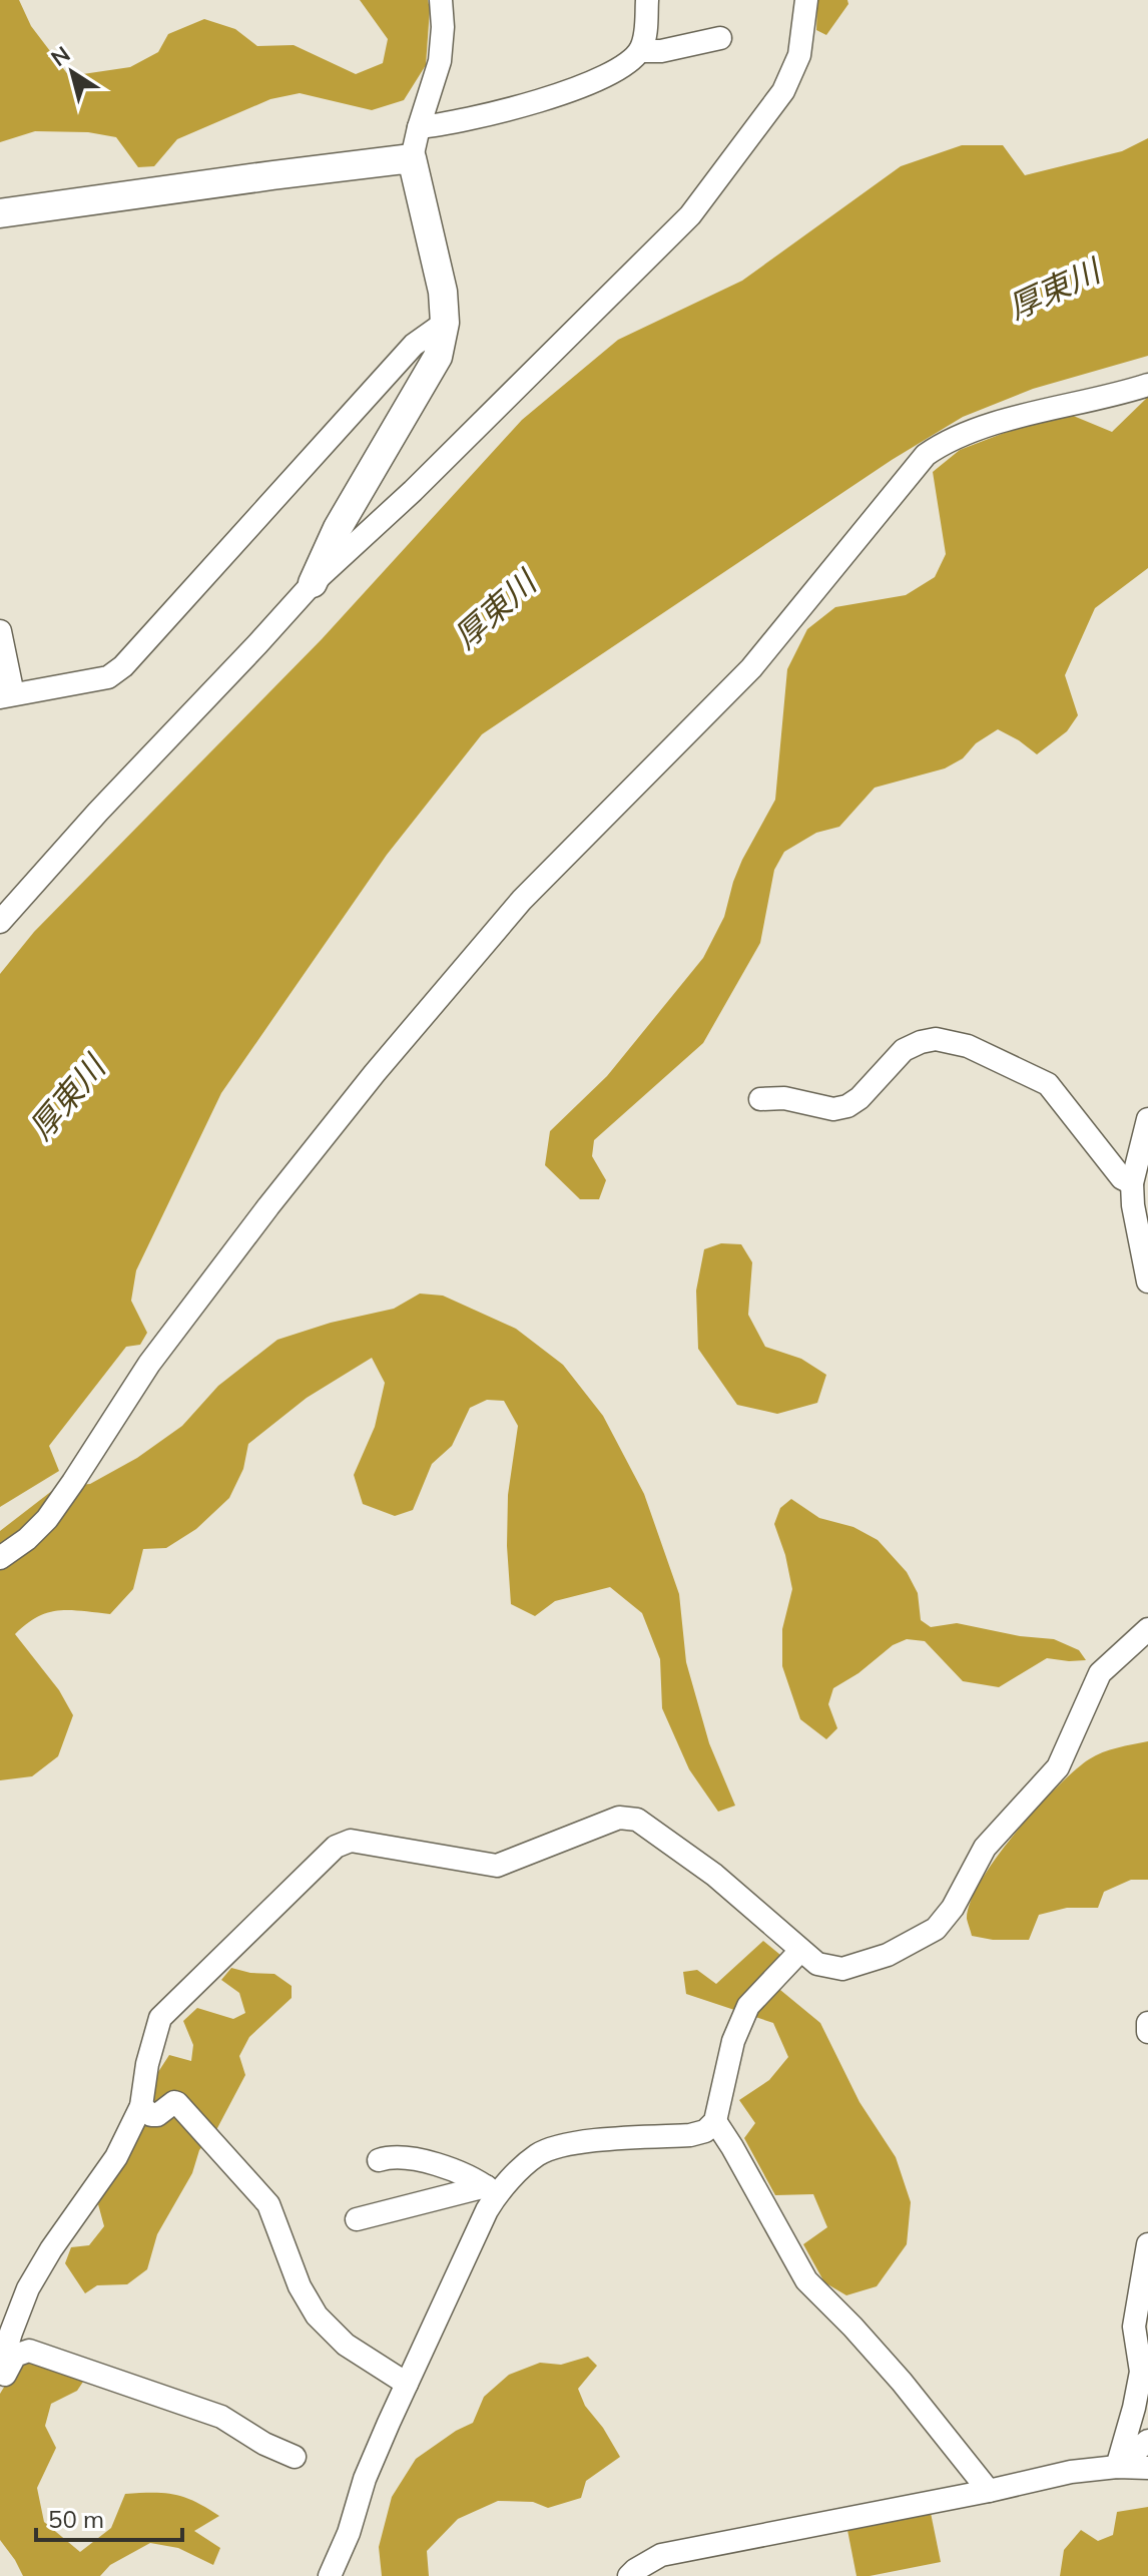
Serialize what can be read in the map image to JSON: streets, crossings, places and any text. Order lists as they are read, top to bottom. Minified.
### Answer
{"water":["厚東川"],"scale_bar":"50 m","north":"top left"}
